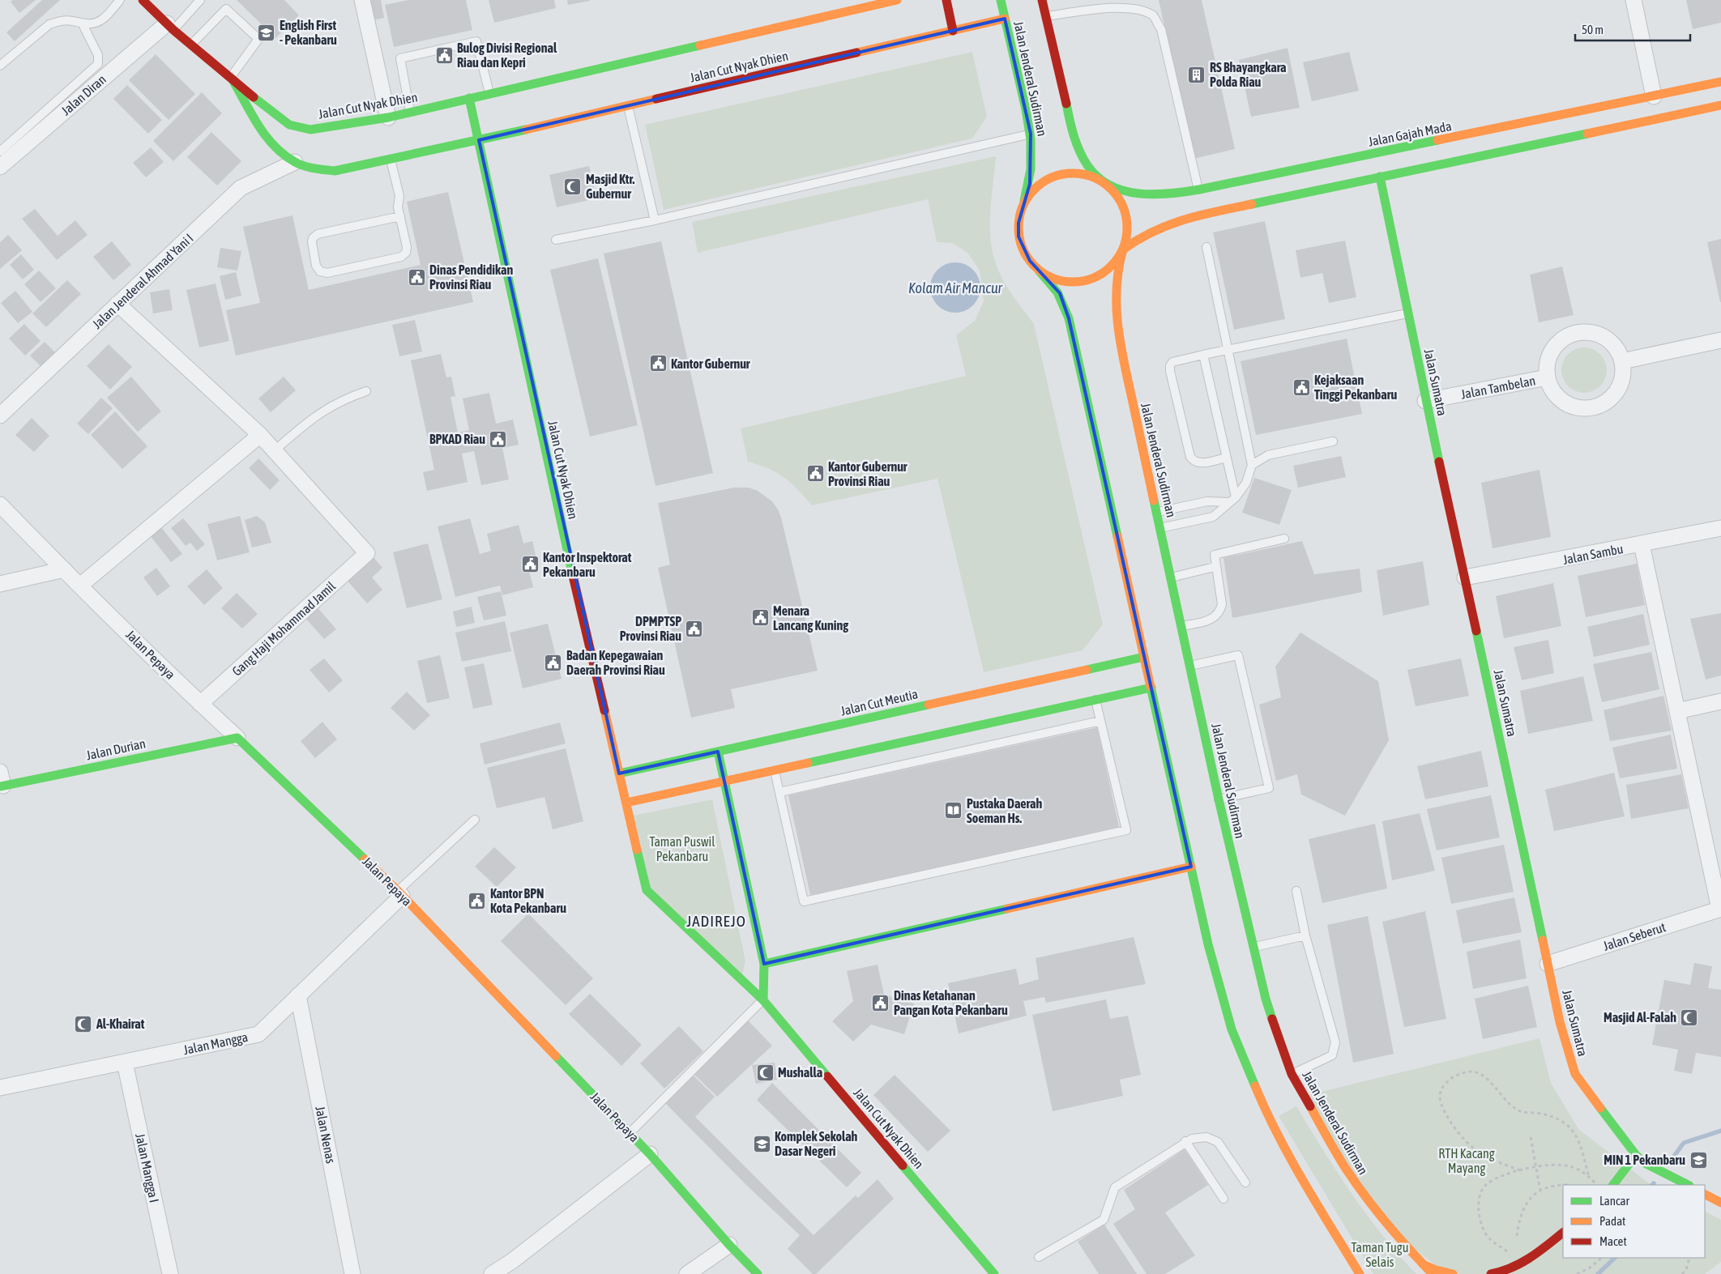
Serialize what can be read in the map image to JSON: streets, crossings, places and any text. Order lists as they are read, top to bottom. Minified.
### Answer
{"streets":{"main road":["Jalan Cut Nyak Dhien","Jalan Jenderal Sudirman","Jalan Gajah Mada","Jalan Sumatra","Jalan Pepaya","Jalan Cut Meutia","Jalan Durian"],"street":["Jalan Diran","Jalan Jenderal Ahmad Yani I","Jalan Tambelan","Jalan Sambu","Gang Haji Mohammad Jamil","Jalan Seberut","Jalan Mangga","Jalan Nenas","Jalan Mangga I"]},"crossings":[["Jalan Cut Nyak Dhien","Jalan Jenderal Sudirman"],["Jalan Cut Nyak Dhien","Jalan Jenderal Ahmad Yani I"],["Jalan Cut Nyak Dhien","Jalan Cut Meutia"],["Jalan Jenderal Sudirman","Jalan Gajah Mada"],["Jalan Gajah Mada","Jalan Sumatra"],["Jalan Sumatra","Jalan Tambelan"],["Jalan Sumatra","Jalan Sambu"],["Jalan Sumatra","Jalan Seberut"],["Gang Haji Mohammad Jamil","Jalan Pepaya"],["Jalan Pepaya","Jalan Durian"],["Jalan Pepaya","Jalan Mangga"],["Jalan Mangga","Jalan Nenas"],["Jalan Mangga","Jalan Mangga I"]],"districts":["JADIREJO"],"water":["Kolam Air Mancur"],"parks":["Taman Puswil Pekanbaru","RTH Kacang Mayang","Taman Tugu Selais"],"places":{"school or university":["English First - Pekanbaru","Komplek Sekolah Dasar Negeri","MIN 1 Pekanbaru"],"public building":["Bulog Divisi Regional Riau dan Kepri","Dinas Pendidikan Provinsi Riau","Kantor Gubernur","Kejaksaan Tinggi Pekanbaru","BPKAD Riau","Kantor Gubernur Provinsi Riau","Kantor Inspektorat Pekanbaru","Menara Lancang Kuning","DPMPTSP Provinsi Riau","Badan Kepegawaian Daerah Provinsi Riau","Kantor BPN Kota Pekanbaru","Dinas Ketahanan Pangan Kota Pekanbaru"],"building":["RS Bhayangkara Polda Riau"],"mosque":["Masjid Ktr. Gubernur","Masjid Al-Falah","Al-Khairat","Mushalla"],"library":["Pustaka Daerah Soeman Hs."]},"legend":["Lancar","Padat","Macet"],"scale_bar":"50 m"}
